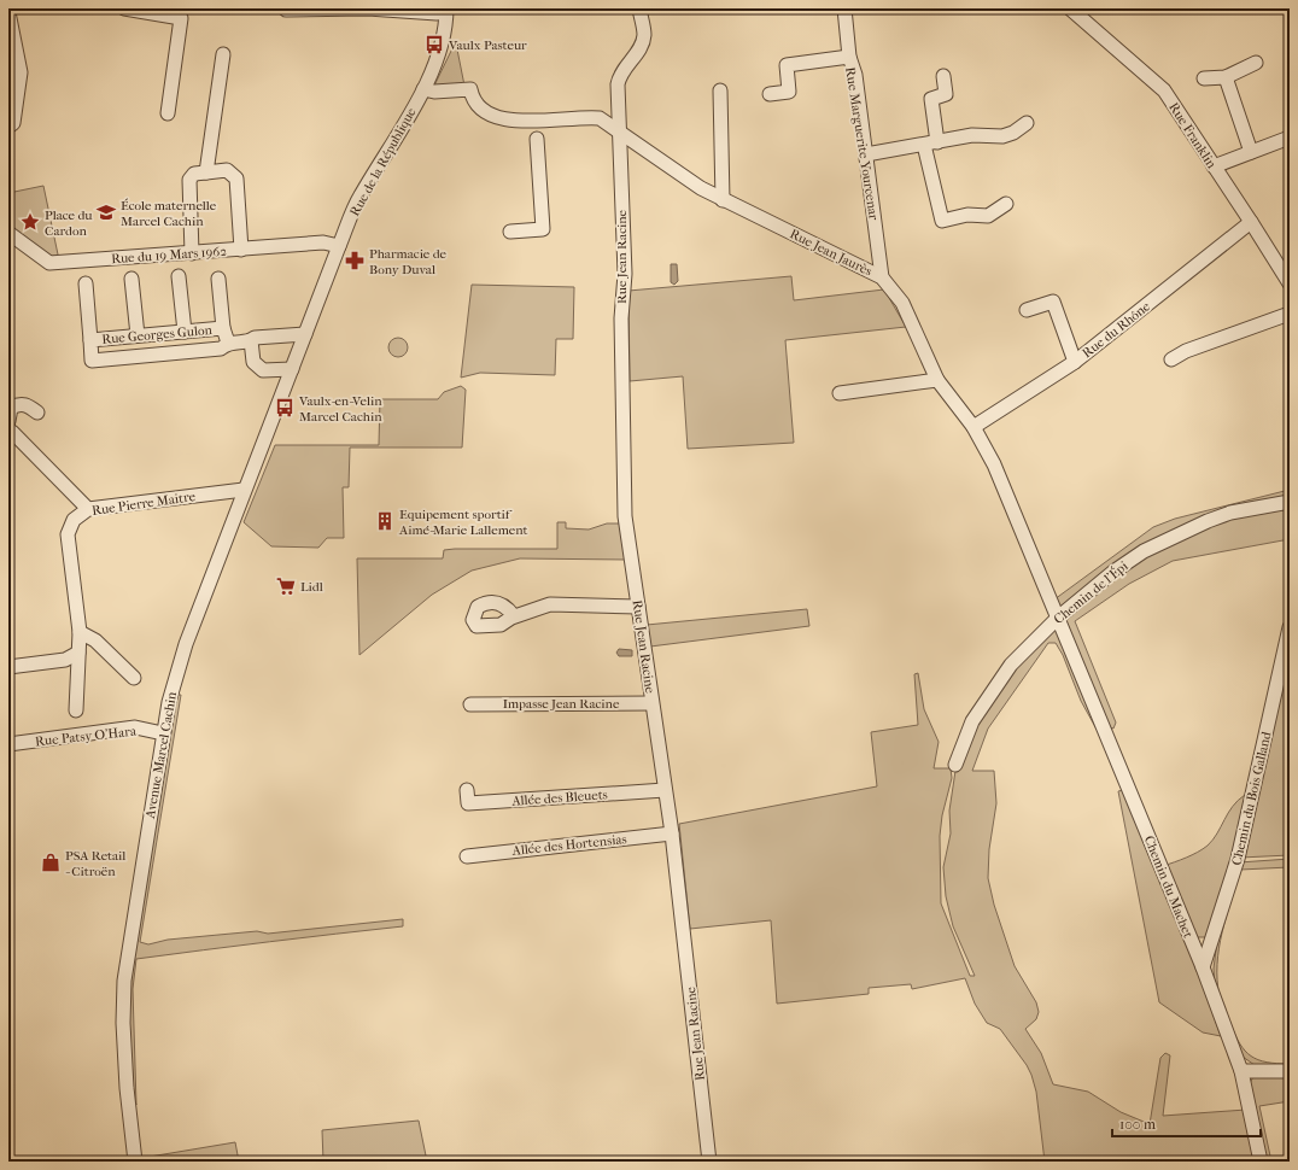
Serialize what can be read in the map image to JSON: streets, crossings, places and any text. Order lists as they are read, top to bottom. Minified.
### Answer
{"streets":{"street":["Rue Franklin","Rue Marguerite Yourcenar","Rue de la République","Rue Jean Jaurès","Rue du 19 Mars 1962","Rue Jean Racine","Rue du Rhône","Rue Georges Gulon","Rue Pierre Maitre","Chemin de l'Épi","Impasse Jean Racine","Rue Patsy O'Hara","Avenue Marcel Cachin","Allée des Bleuets","Chemin du Bois Galland","Allée des Hortensias","Chemin du Machet"]},"crossings":[["Rue Franklin","Rue du Rhône"],["Rue Marguerite Yourcenar","Rue Jean Jaurès"],["Rue de la République","Rue Jean Jaurès"],["Rue de la République","Rue du 19 Mars 1962"],["Rue de la République","Rue Georges Gulon"],["Rue de la République","Avenue Marcel Cachin"],["Rue Jean Jaurès","Rue Jean Racine"],["Rue Jean Jaurès","Rue du Rhône"],["Rue Jean Jaurès","Chemin de l'Épi"],["Rue Jean Jaurès","Chemin du Machet"],["Rue Jean Racine","Impasse Jean Racine"],["Rue Jean Racine","Allée des Bleuets"],["Rue Jean Racine","Allée des Hortensias"],["Rue Pierre Maitre","Avenue Marcel Cachin"],["Chemin de l'Épi","Chemin du Machet"],["Rue Patsy O'Hara","Avenue Marcel Cachin"],["Chemin du Bois Galland","Chemin du Machet"]],"places":{"bus stop":["Vaulx Pasteur","Vaulx-en-Velin Marcel Cachin"],"school or university":["École maternelle Marcel Cachin"],"place":["Place du Cardon"],"pharmacy":["Pharmacie de Bony Duval"],"building":["Equipement sportif Aimé-Marie Lallement"],"supermarket":["Lidl"],"shop":["PSA Retail - Citroën"]},"scale_bar":"100 m"}
